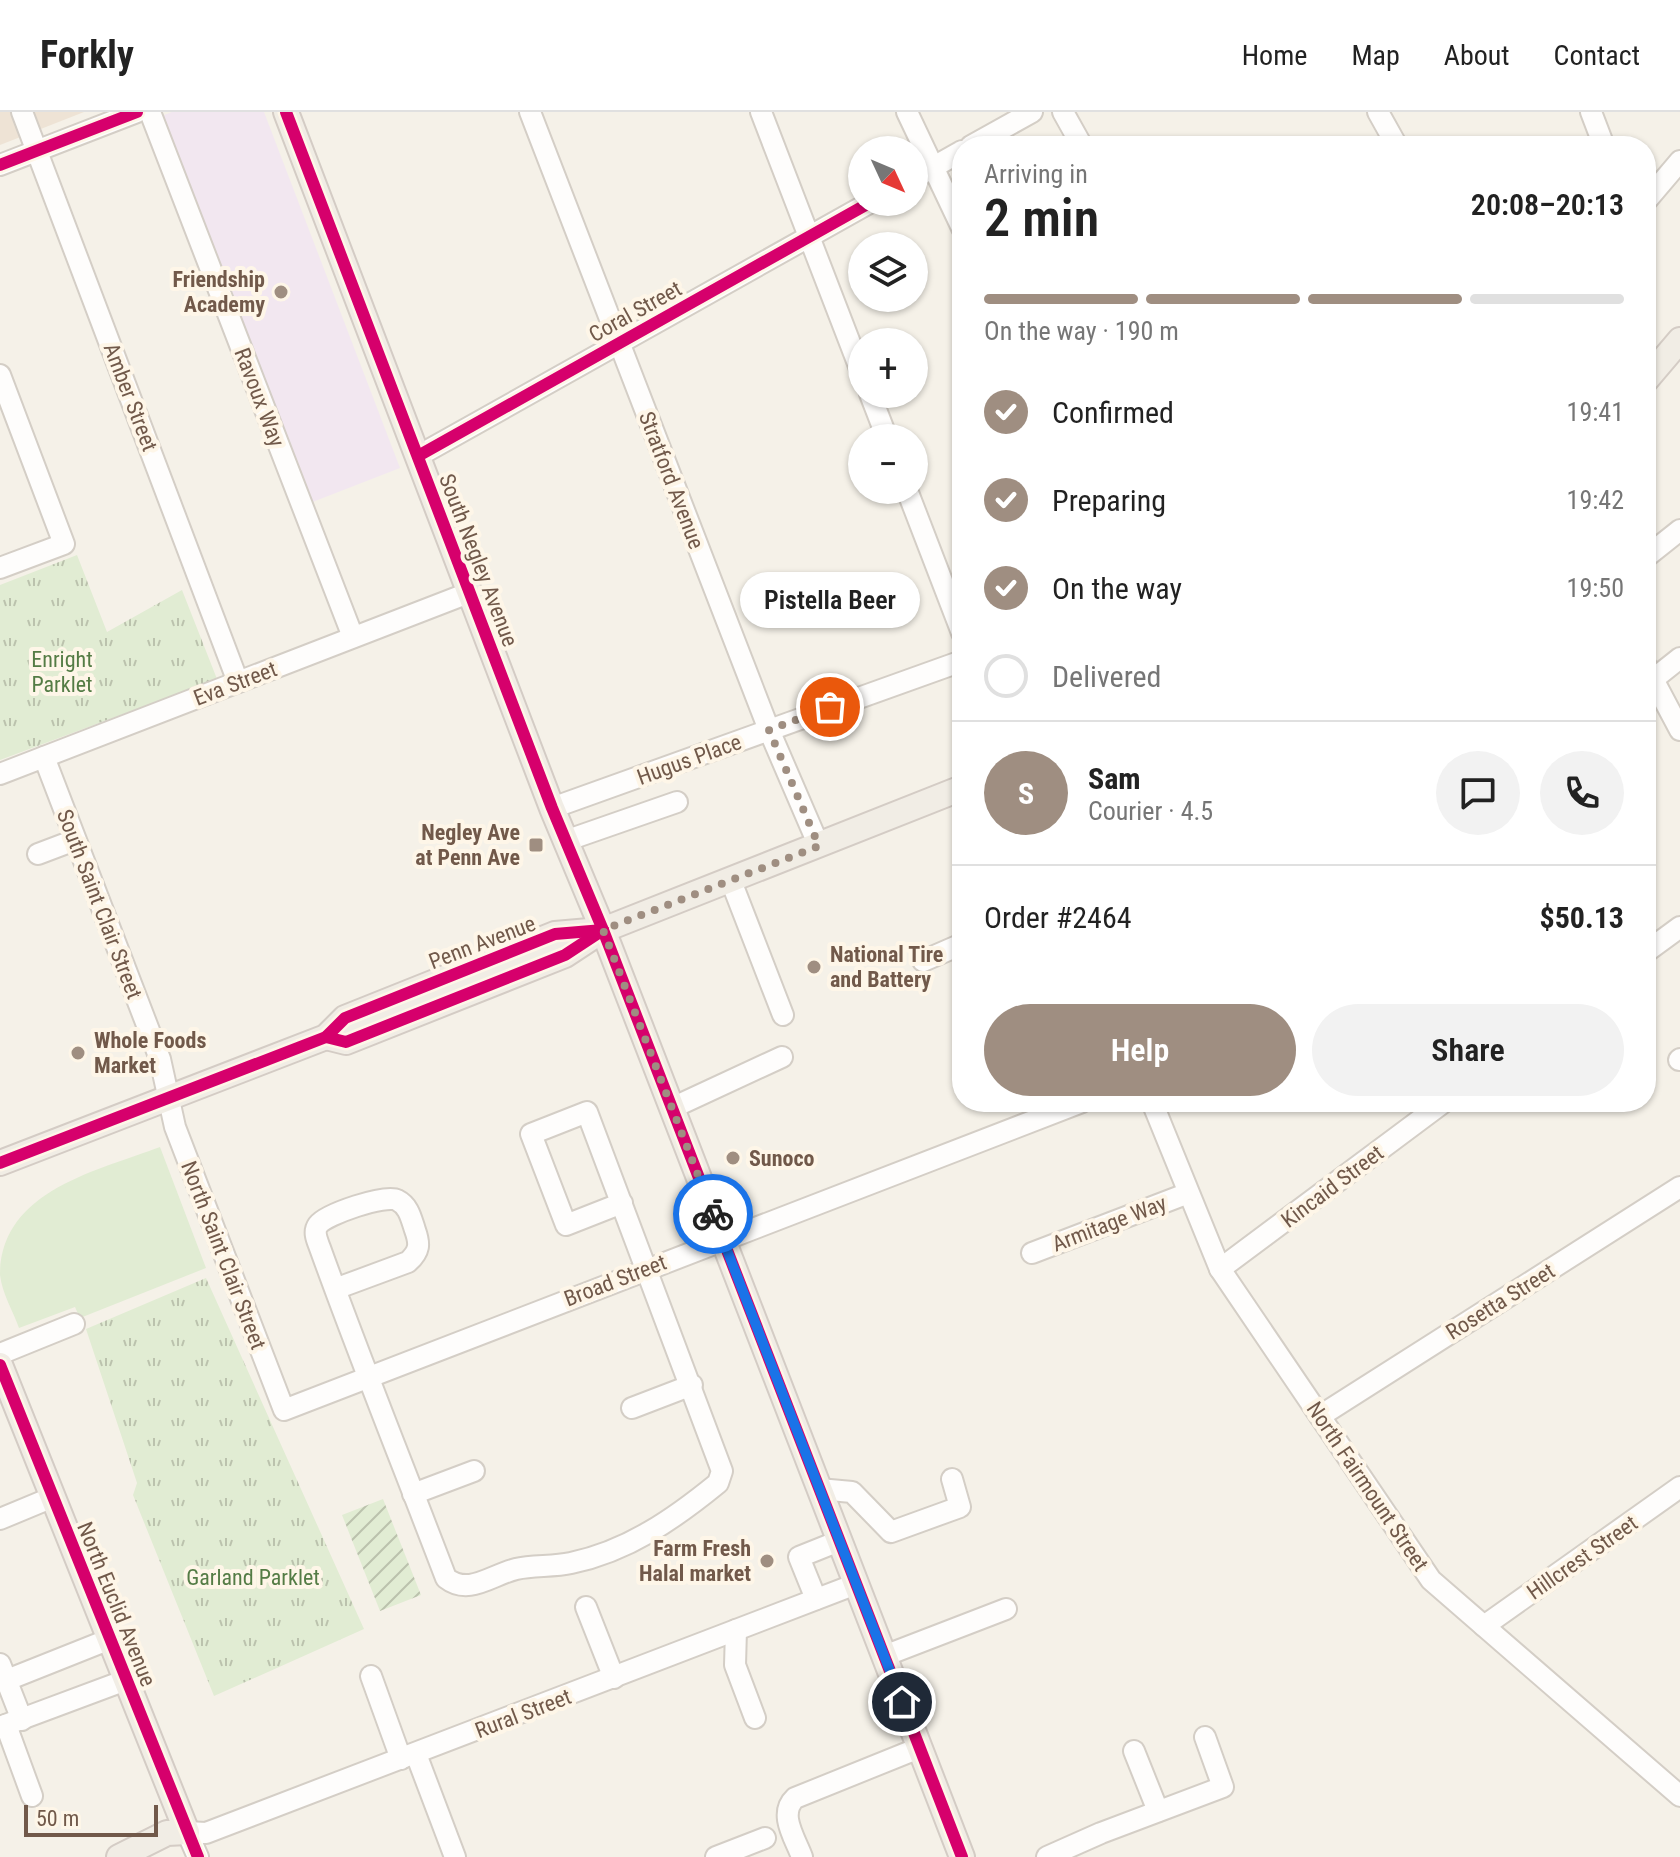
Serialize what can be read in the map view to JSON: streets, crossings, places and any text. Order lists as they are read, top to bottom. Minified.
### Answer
{"streets":{"main road":["South Negley Avenue","Penn Avenue","North Euclid Avenue"],"street":["Coral Street","Amber Street","Ravoux Way","Stratford Avenue","Eva Street","Hugus Place","South Saint Clair Street","Kincaid Street","Armitage Way","North Saint Clair Street","Broad Street","Rosetta Street","North Fairmount Street","Hillcrest Street","Rural Street"]},"crossings":[["Coral Street","Stratford Avenue"],["Coral Street","South Negley Avenue"],["Amber Street","Eva Street"],["Ravoux Way","Eva Street"],["Stratford Avenue","Hugus Place"],["Stratford Avenue","Penn Avenue"],["South Negley Avenue","Eva Street"],["South Negley Avenue","Hugus Place"],["South Negley Avenue","Penn Avenue"],["South Negley Avenue","Broad Street"],["South Negley Avenue","Rural Street"],["Eva Street","South Saint Clair Street"],["South Saint Clair Street","Penn Avenue"],["South Saint Clair Street","North Saint Clair Street"],["Penn Avenue","North Saint Clair Street"],["Kincaid Street","North Fairmount Street"],["Armitage Way","North Fairmount Street"],["North Saint Clair Street","Broad Street"],["Rosetta Street","North Fairmount Street"],["North Fairmount Street","Hillcrest Street"],["North Euclid Avenue","Rural Street"]],"parks":["Enright Parklet","Garland Parklet"],"places":{"other":["Friendship Academy","Pistella Beer","National Tire and Battery","Whole Foods Market","Sunoco","Farm Fresh Halal market"],"transit":["Negley Ave at Penn Ave"]},"scale_bar":"50 m","north":"bottom right","page":{"header":"Forkly","nav":["Home","Map","About","Contact"],"map_buttons":["+","−"],"heading":["2 min","Arriving in","20:08–20:13"],"panel":["Sam","Courier · 4.5","Order #2464","$50.13"],"bar":"On the way · 190 m","list":[["Confirmed","19:41"],["Preparing","19:42"],["On the way","19:50"],"Delivered"],"bubble":"Pistella Beer","round":"S","buttons":["Help","Share"],"scale":"50 m"}}
